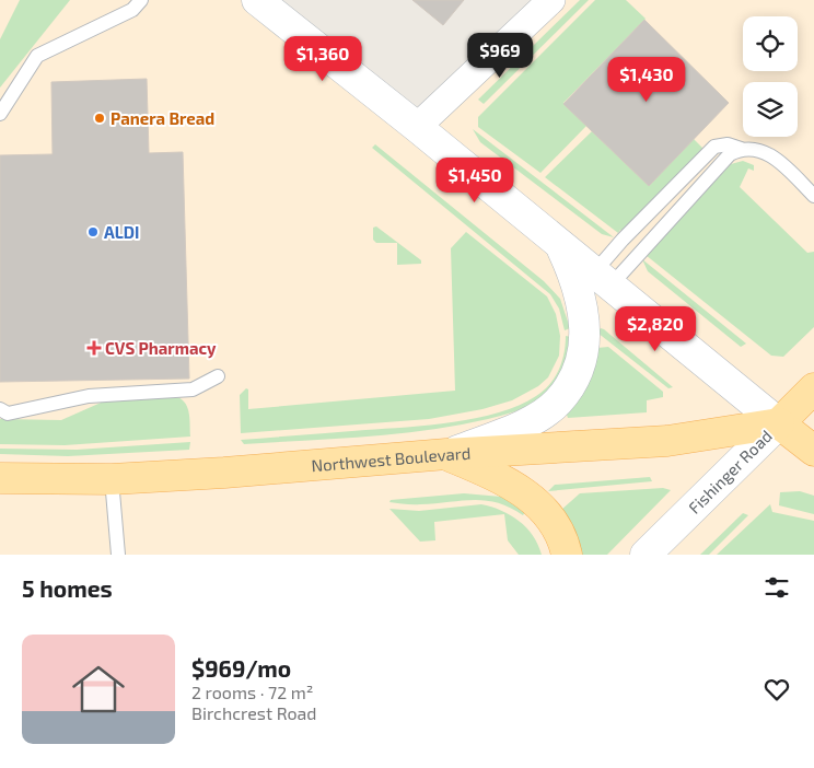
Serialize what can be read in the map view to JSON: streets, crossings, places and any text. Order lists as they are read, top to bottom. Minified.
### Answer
{"streets":{"main road":["Northwest Boulevard","Fishinger Road"]},"crossings":[["Northwest Boulevard","Fishinger Road"]],"places":{"other":["Panera Bread","ALDI"],"health":["CVS Pharmacy"]},"page":{"price":["$969","$1,360","$1,430","$1,450","$2,820"],"heading":"5 homes","list":[{"name":"$969/mo","note":"2 rooms · 72 m² · Birchcrest Road"}]}}
